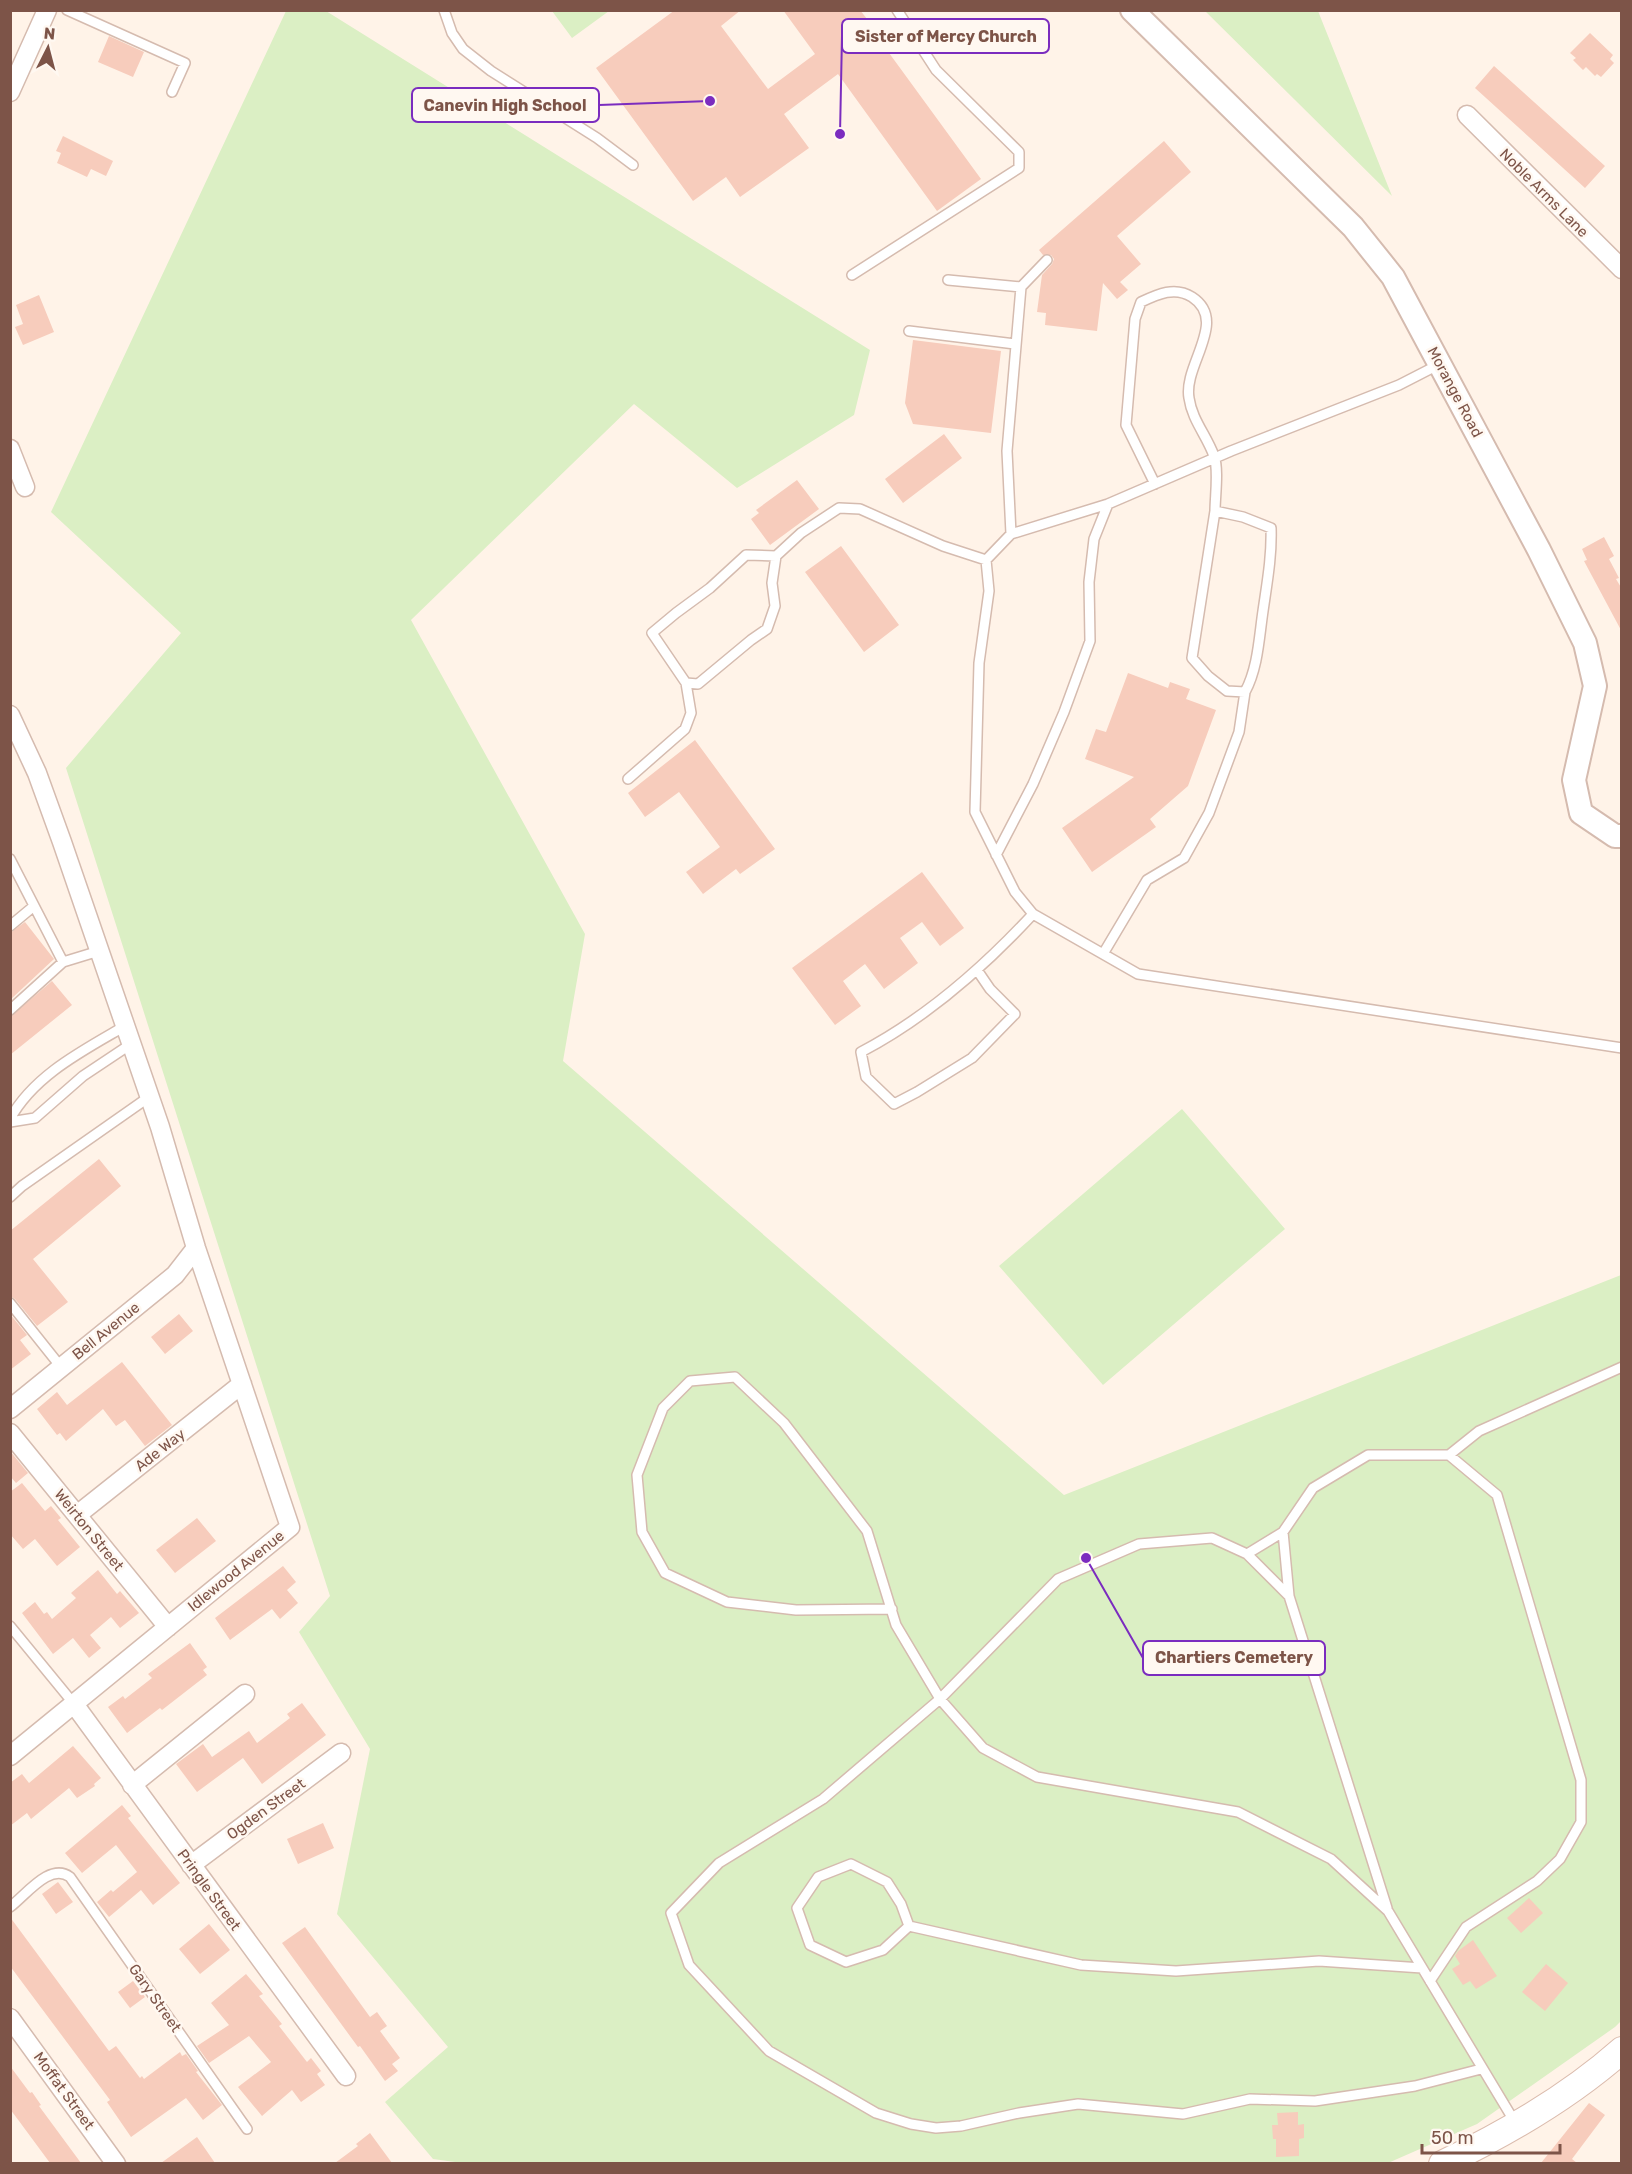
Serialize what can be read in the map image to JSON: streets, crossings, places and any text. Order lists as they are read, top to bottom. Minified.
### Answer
{"streets":{"street":["Noble Arms Lane","Morange Road","Bell Avenue","Ade Way","Weirton Street","Idlewood Avenue","Ogden Street","Pringle Street","Moffat Street"],"lane":["Gary Street"]},"crossings":[["Bell Avenue","Idlewood Avenue"],["Ade Way","Weirton Street"],["Ade Way","Idlewood Avenue"],["Weirton Street","Idlewood Avenue"],["Idlewood Avenue","Pringle Street"],["Ogden Street","Pringle Street"]],"places":["Canevin High School","Sister of Mercy Church","Chartiers Cemetery"],"scale_bar":"50 m","north":"top"}
